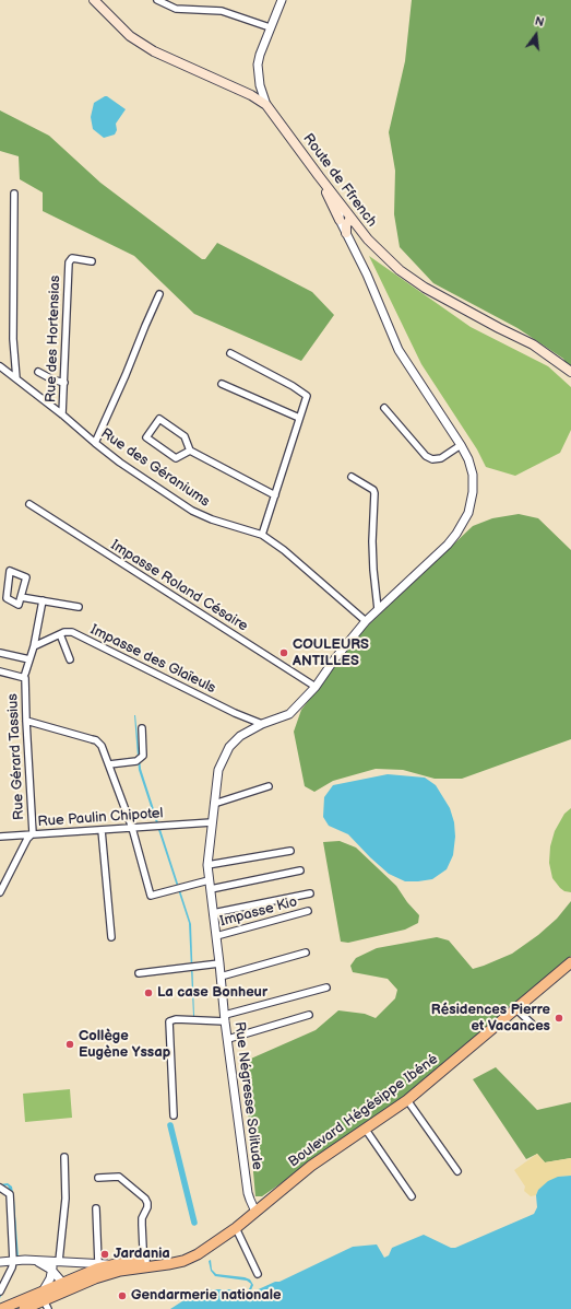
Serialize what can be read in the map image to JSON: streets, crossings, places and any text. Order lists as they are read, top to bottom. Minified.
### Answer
{"streets":{"main road":["Route de Ffrench","Boulevard Hégésippe Ibéné"],"street":["Rue des Hortensias","Rue des Géraniums","Impasse Roland Césaire","Impasse des Glaïeuls","Rue Gérard Tassius","Rue Paulin Chipotel","Impasse Kio","Rue Négresse Solitude"]},"crossings":[["Rue des Hortensias","Rue des Géraniums"],["Rue des Géraniums","Rue Négresse Solitude"],["Impasse Roland Césaire","Rue Négresse Solitude"],["Impasse des Glaïeuls","Rue Négresse Solitude"],["Rue Gérard Tassius","Rue Paulin Chipotel"],["Rue Paulin Chipotel","Rue Négresse Solitude"],["Impasse Kio","Rue Négresse Solitude"],["Rue Négresse Solitude","Boulevard Hégésippe Ibéné"]],"places":["COULEURS ANTILLES","La case Bonheur","Résidences Pierre et Vacances","Collège Eugène Yssap","Jardania","Gendarmerie nationale"],"north":"top"}
